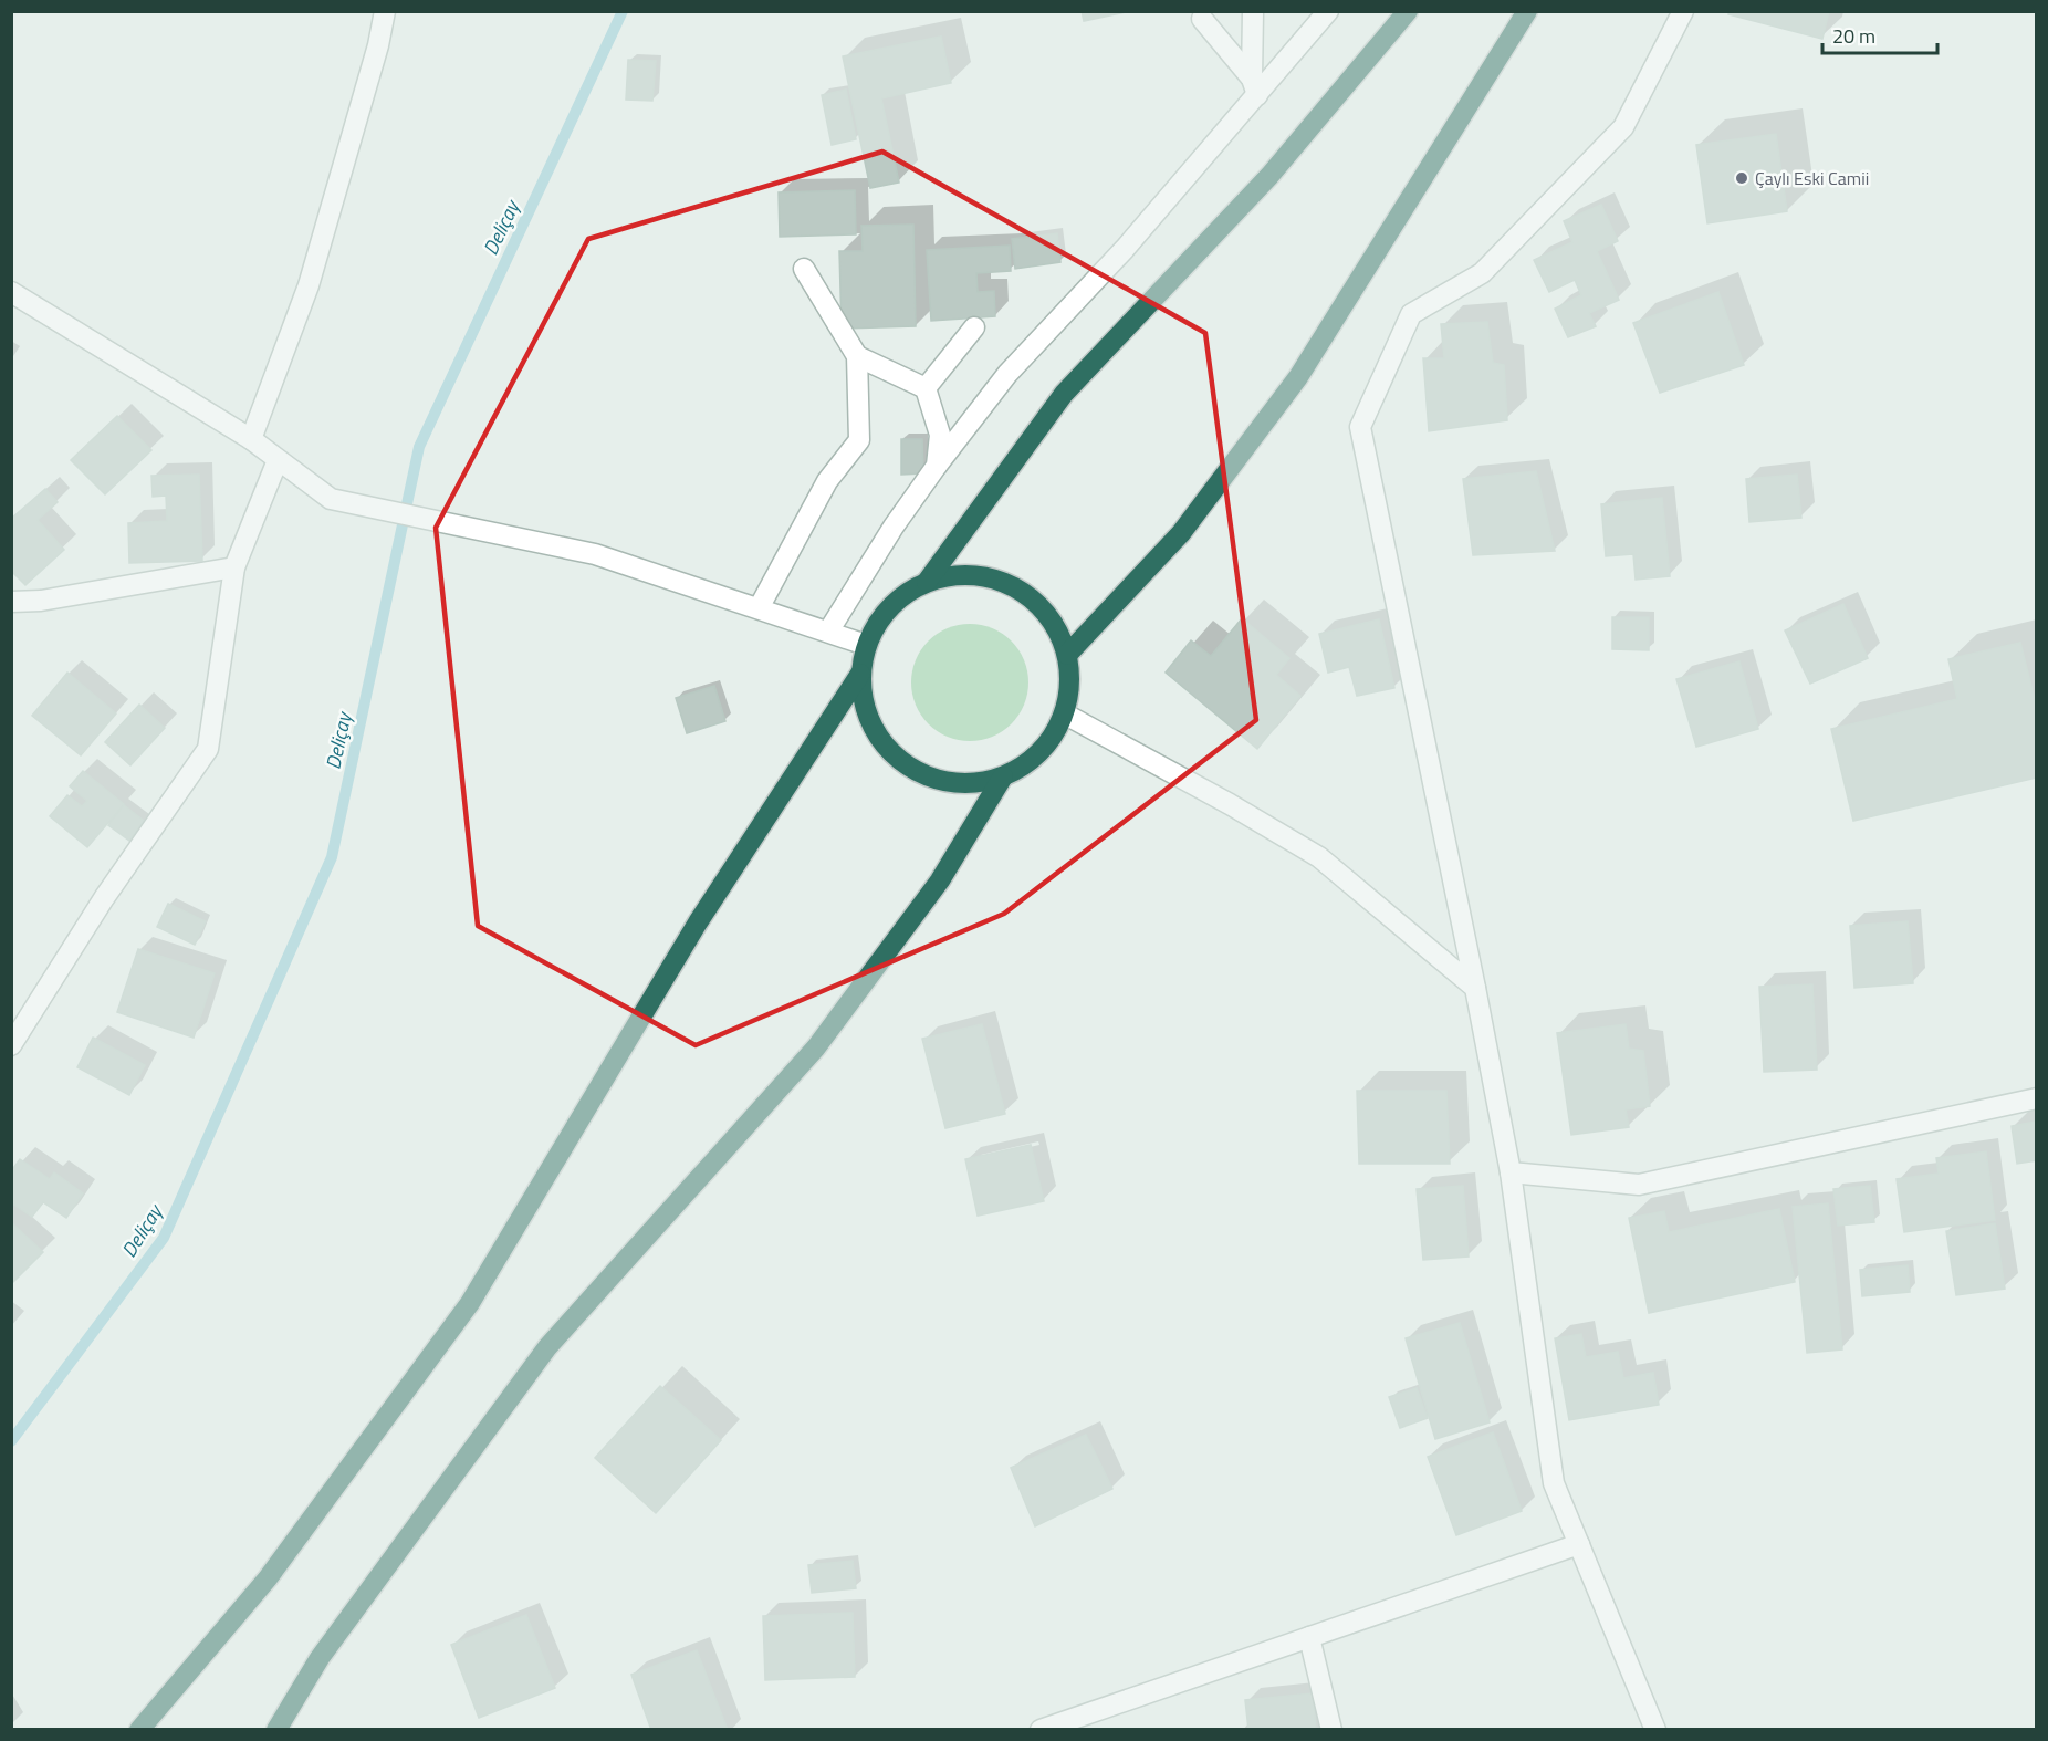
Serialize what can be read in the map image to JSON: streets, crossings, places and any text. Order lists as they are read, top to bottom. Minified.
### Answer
{"water":["Deliçay"],"places":["Çaylı Eski Camii"],"scale_bar":"20 m"}
